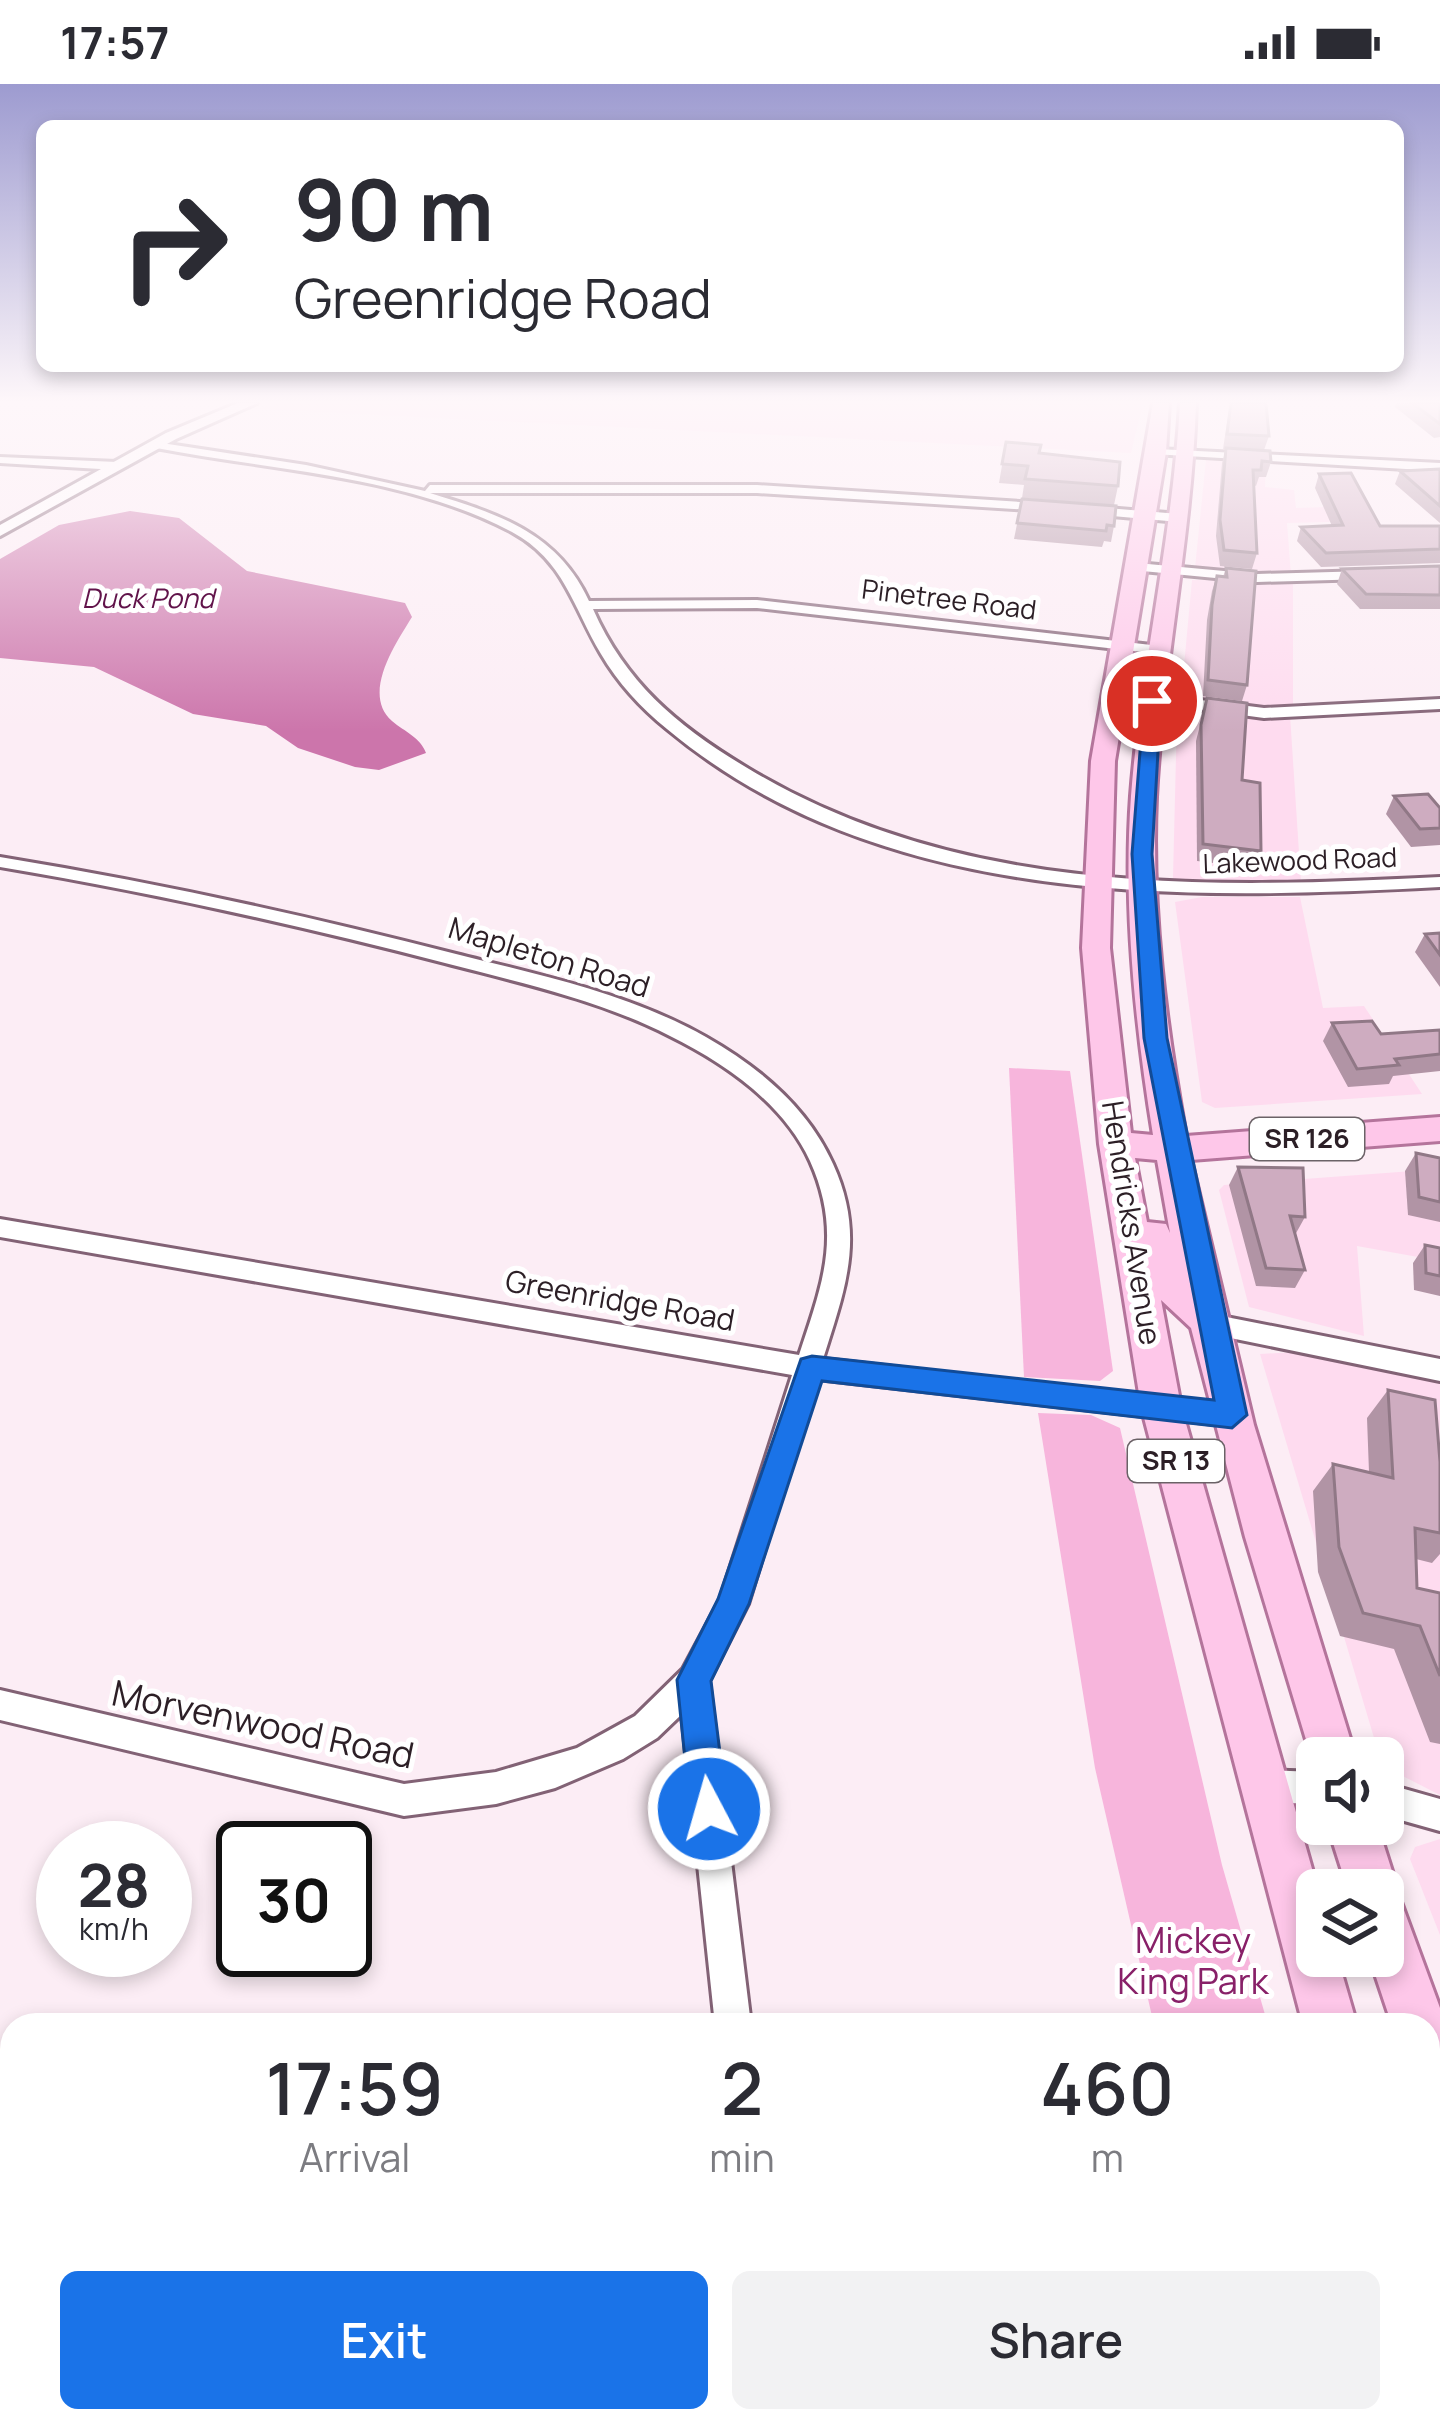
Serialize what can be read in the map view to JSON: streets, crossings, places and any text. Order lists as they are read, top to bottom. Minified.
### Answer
{"streets":{"main road":["SR 126","Hendricks Avenue","SR 13"],"street":["Pinetree Road","Lakewood Road","Mapleton Road","Greenridge Road","Morvenwood Road"]},"crossings":[["Pinetree Road","Lakewood Road"],["Pinetree Road","Hendricks Avenue"],["Lakewood Road","Hendricks Avenue"],["Mapleton Road","Greenridge Road"],["Mapleton Road","Morvenwood Road"],["SR 126","Hendricks Avenue"],["Hendricks Avenue","Greenridge Road"]],"water":["Duck Pond"],"parks":["Mickey King Park"],"page":{"status":"17:57","turn":["90 m","Greenridge Road"],"speed":"28 km/h","limit":"30","eta":["17:59","Arrival","2","min","460","m"],"buttons":["Exit","Share"]}}
